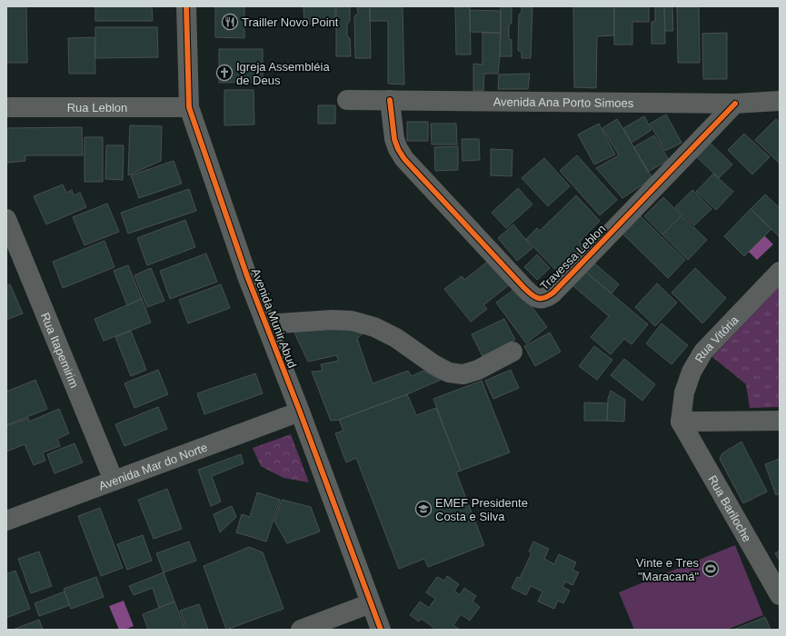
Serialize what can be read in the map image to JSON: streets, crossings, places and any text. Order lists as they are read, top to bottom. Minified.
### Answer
{"streets":{"street":["Avenida Ana Porto Simoes","Rua Leblon","Travessa Leblon","Avenida Munir Abud","Rua Vitória","Rua Itapemirim","Avenida Mar do Norte","Rua Bariloche"]},"crossings":[["Avenida Ana Porto Simoes","Travessa Leblon"],["Rua Leblon","Avenida Munir Abud"],["Avenida Munir Abud","Avenida Mar do Norte"],["Rua Vitória","Rua Bariloche"],["Rua Itapemirim","Avenida Mar do Norte"]],"places":{"restaurant":["Trailler Novo Point"],"church":["Igreja Assembléia de Deus"],"school or university":["EMEF Presidente Costa e Silva"],"sports":["Vinte e Tres \"Maracaná\""]}}
